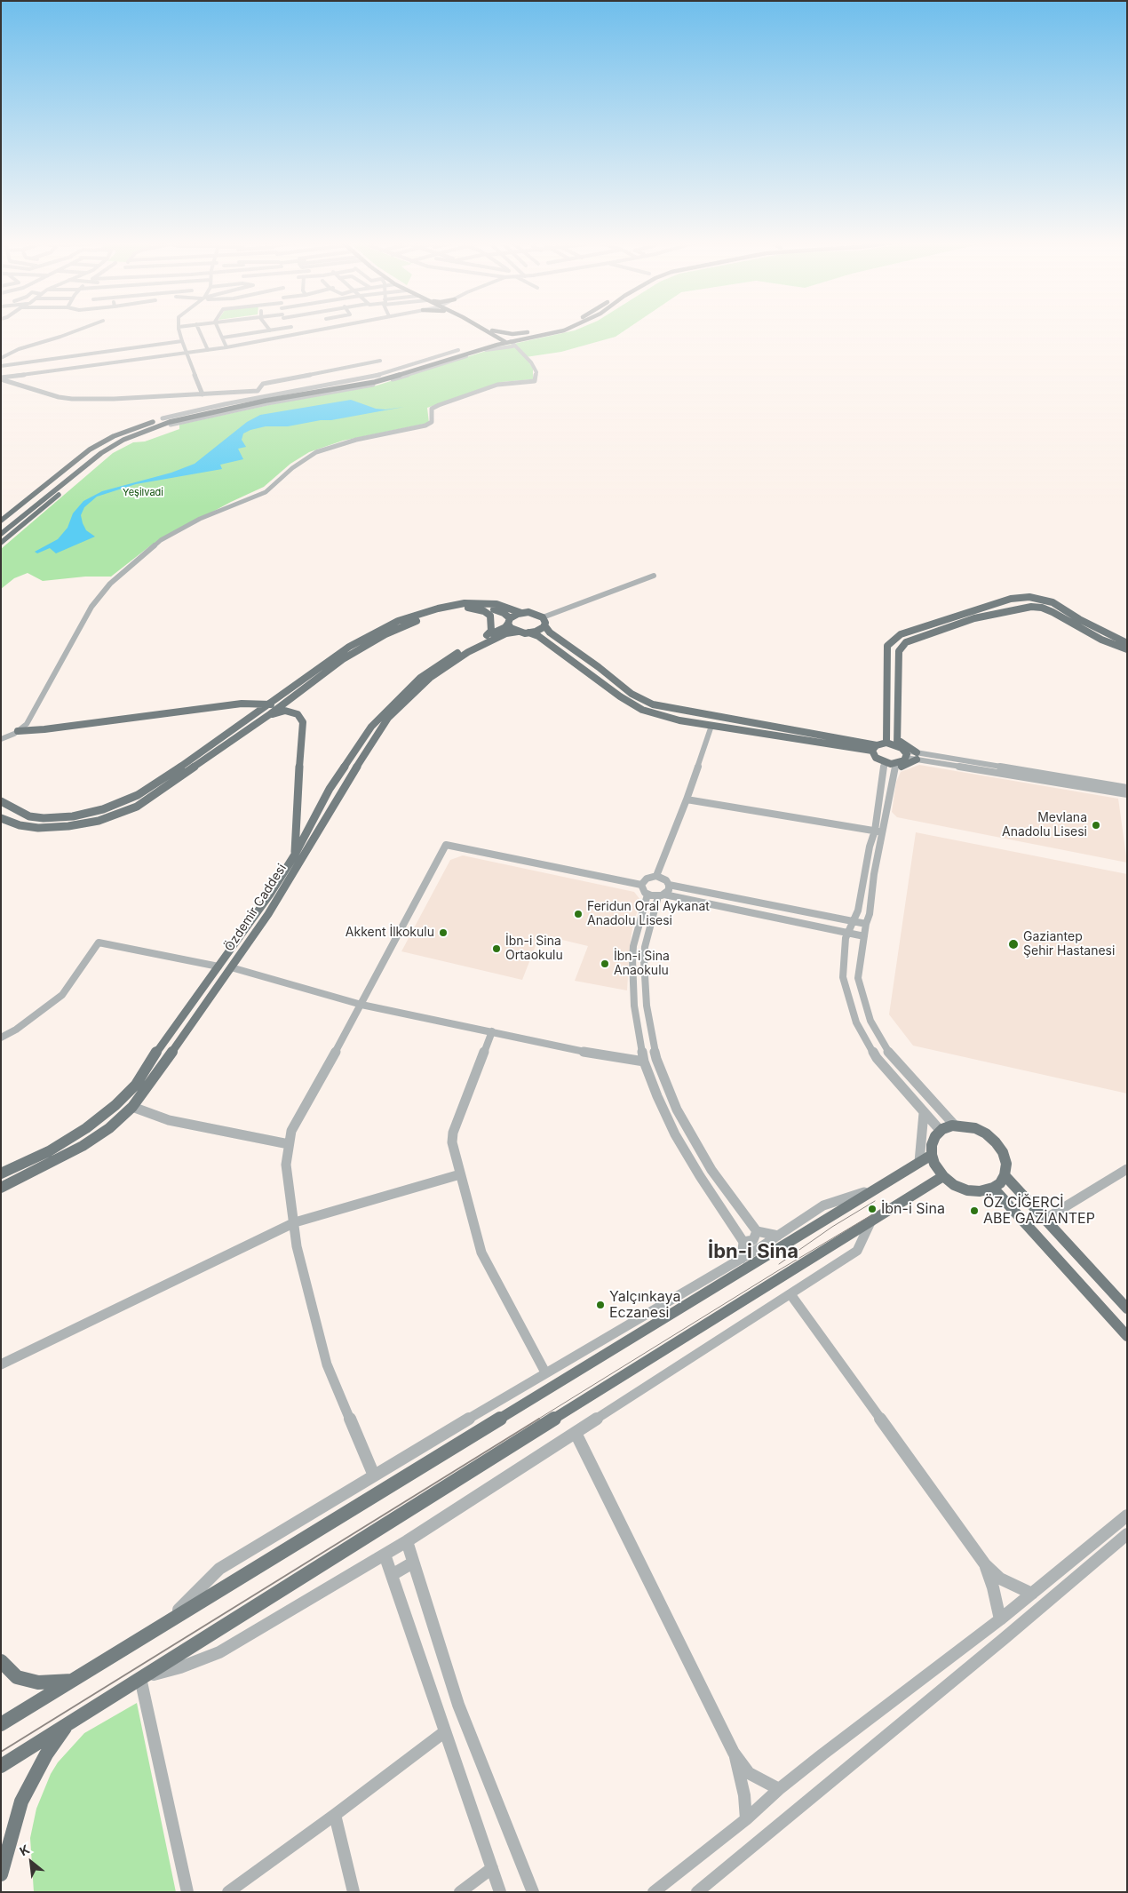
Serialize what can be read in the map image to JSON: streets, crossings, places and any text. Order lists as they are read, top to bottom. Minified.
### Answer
{"streets":{"main road":["Özdemir Caddesi"]},"districts":["İbn-i Sina"],"parks":["Yeşilvadi"],"places":["Mevlana Anadolu Lisesi","Feridun Oral Aykanat Anadolu Lisesi","Akkent İlkokulu","Gaziantep Şehir Hastanesi","İbn-i Sina Ortaokulu","İbn-i Sina Anaokulu","İbn-i Sina","ÖZ CİĞERCİ ABE GAZİANTEP","Yalçınkaya Eczanesi"],"north":"top left"}
